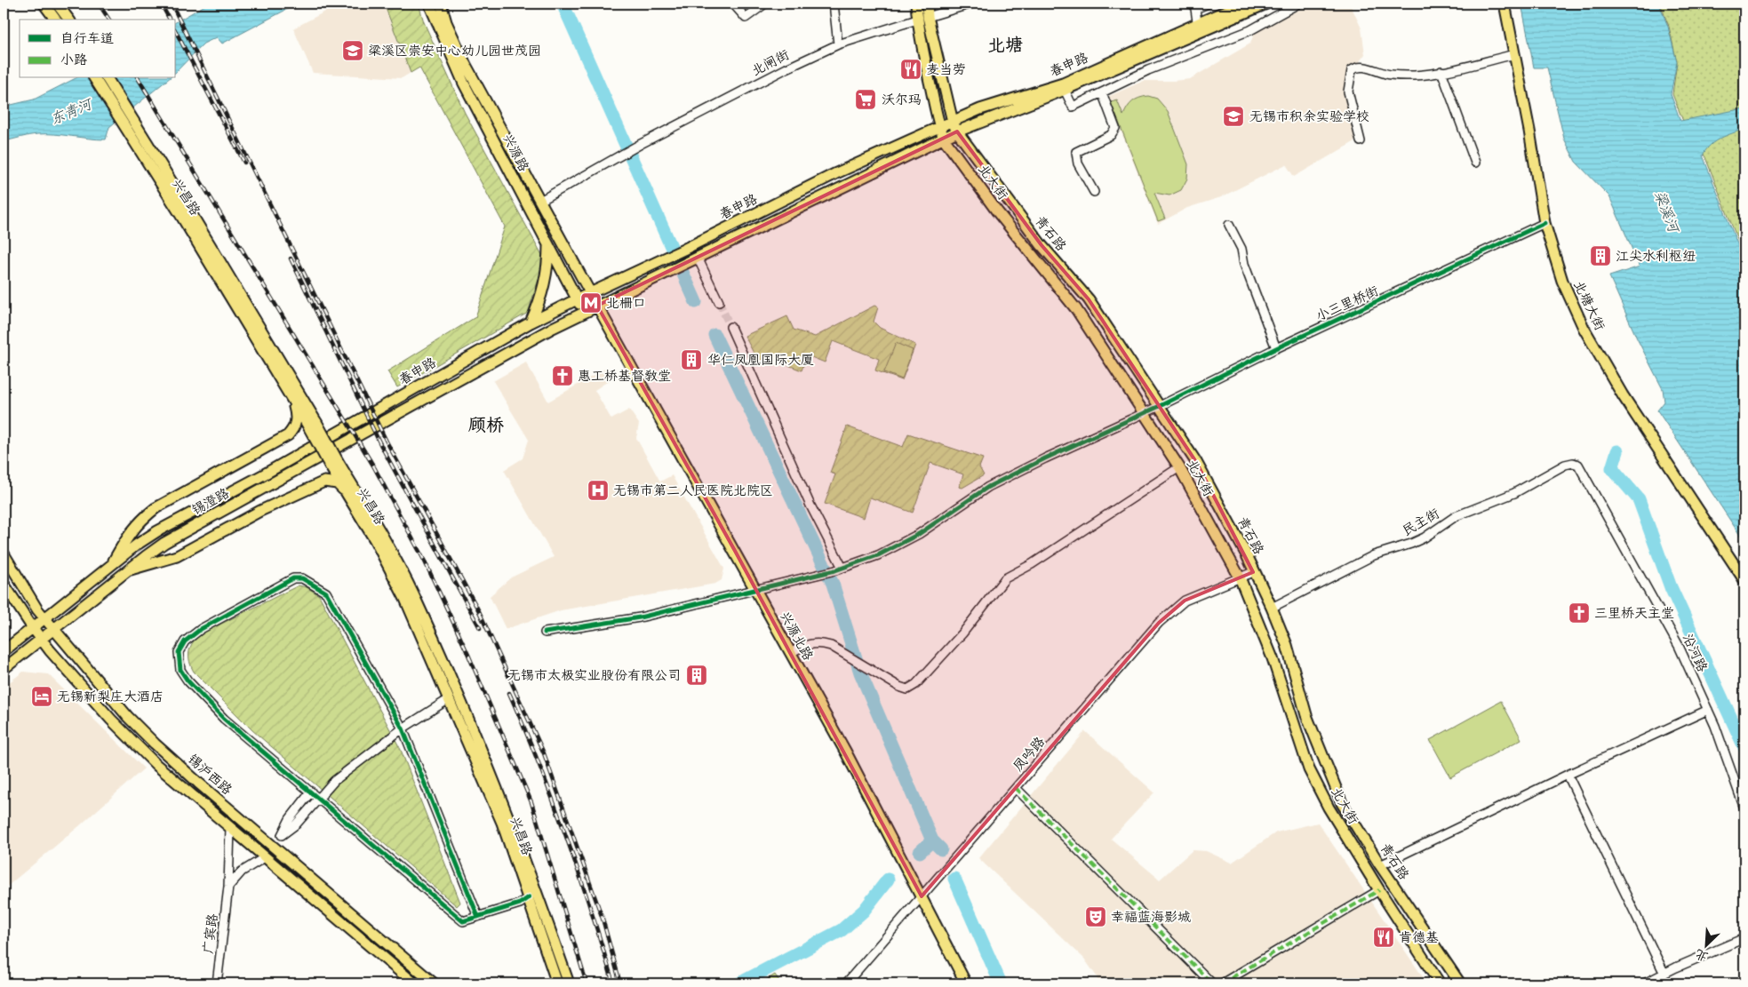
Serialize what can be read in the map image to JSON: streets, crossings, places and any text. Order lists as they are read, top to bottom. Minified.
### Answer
{"streets":{"main road":["春申路","兴源路","北大街","兴昌路","青石路","北塘大街","锡澄路","兴源北路","锡沪西路"],"street":["北闸街","小三里桥街","民主街","沿河路","凤吟路","广宾路"]},"crossings":[["北闸街","兴源路"],["北闸街","北大街"],["春申路","兴源路"],["春申路","北大街"],["春申路","青石路"],["春申路","锡澄路"],["春申路","兴源北路"],["兴源路","兴源北路"],["北大街","小三里桥街"],["北大街","凤吟路"],["青石路","小三里桥街"],["青石路","民主街"],["青石路","凤吟路"],["小三里桥街","北塘大街"],["小三里桥街","兴源北路"],["锡澄路","锡沪西路"],["民主街","沿河路"],["兴源北路","凤吟路"],["锡沪西路","广宾路"]],"districts":["北塘","顾桥"],"water":["东青河","梁溪河"],"places":{"school or university":["梁溪区崇安中心幼儿园世茂园","无锡市积余实验学校"],"restaurant":["麦当劳","肯德基"],"supermarket":["沃尔玛"],"building":["江尖水利枢纽","华仁凤凰国际大厦","无锡市太极实业股份有限公司"],"metro station":["北栅口"],"church":["惠工桥基督教堂","三里桥天主堂"],"hospital":["无锡市第二人民医院北院区"],"hotel":["无锡新梨庄大酒店"],"theatre":["幸福蓝海影城"]},"legend":["自行车道","小路"],"north":"bottom left"}
